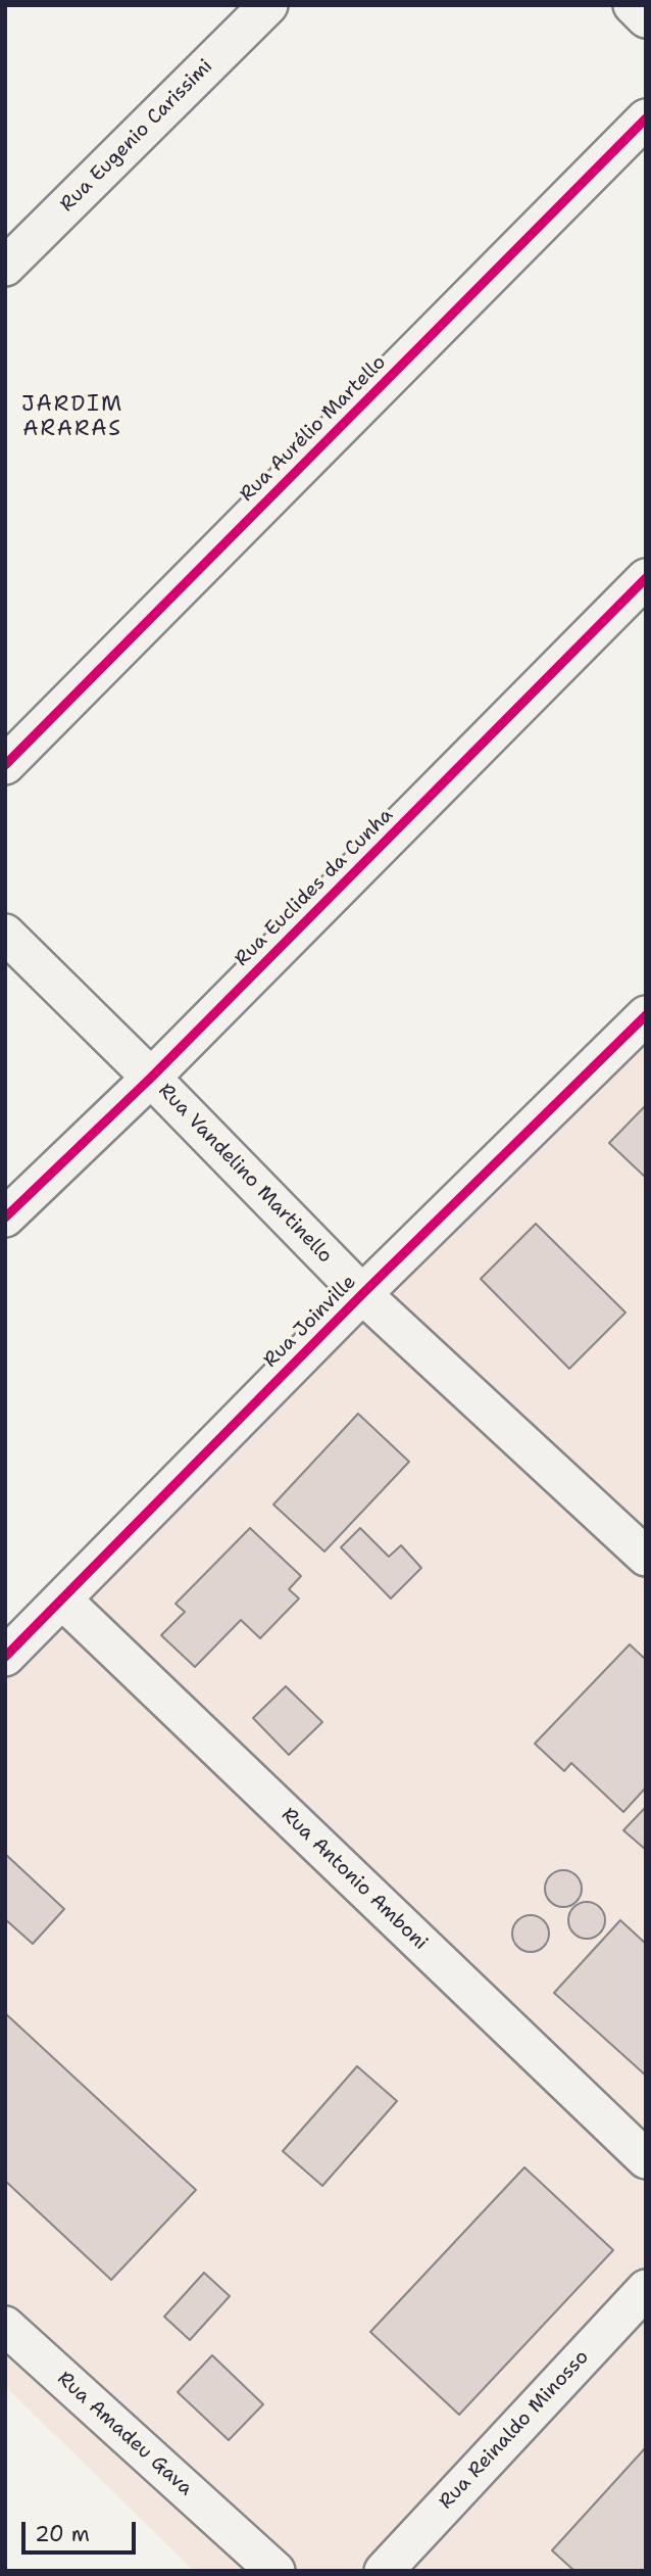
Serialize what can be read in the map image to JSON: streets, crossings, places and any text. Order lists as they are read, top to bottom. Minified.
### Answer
{"streets":{"street":["Rua Eugenio Carissimi","Rua Aurélio Martello","Rua Euclides da Cunha","Rua Vandelino Martinello","Rua Joinville","Rua Antonio Amboni","Rua Reinaldo Minosso","Rua Amadeu Gava"]},"crossings":[["Rua Euclides da Cunha","Rua Vandelino Martinello"],["Rua Vandelino Martinello","Rua Joinville"],["Rua Joinville","Rua Antonio Amboni"]],"districts":["JARDIM ARARAS"],"scale_bar":"20 m"}
